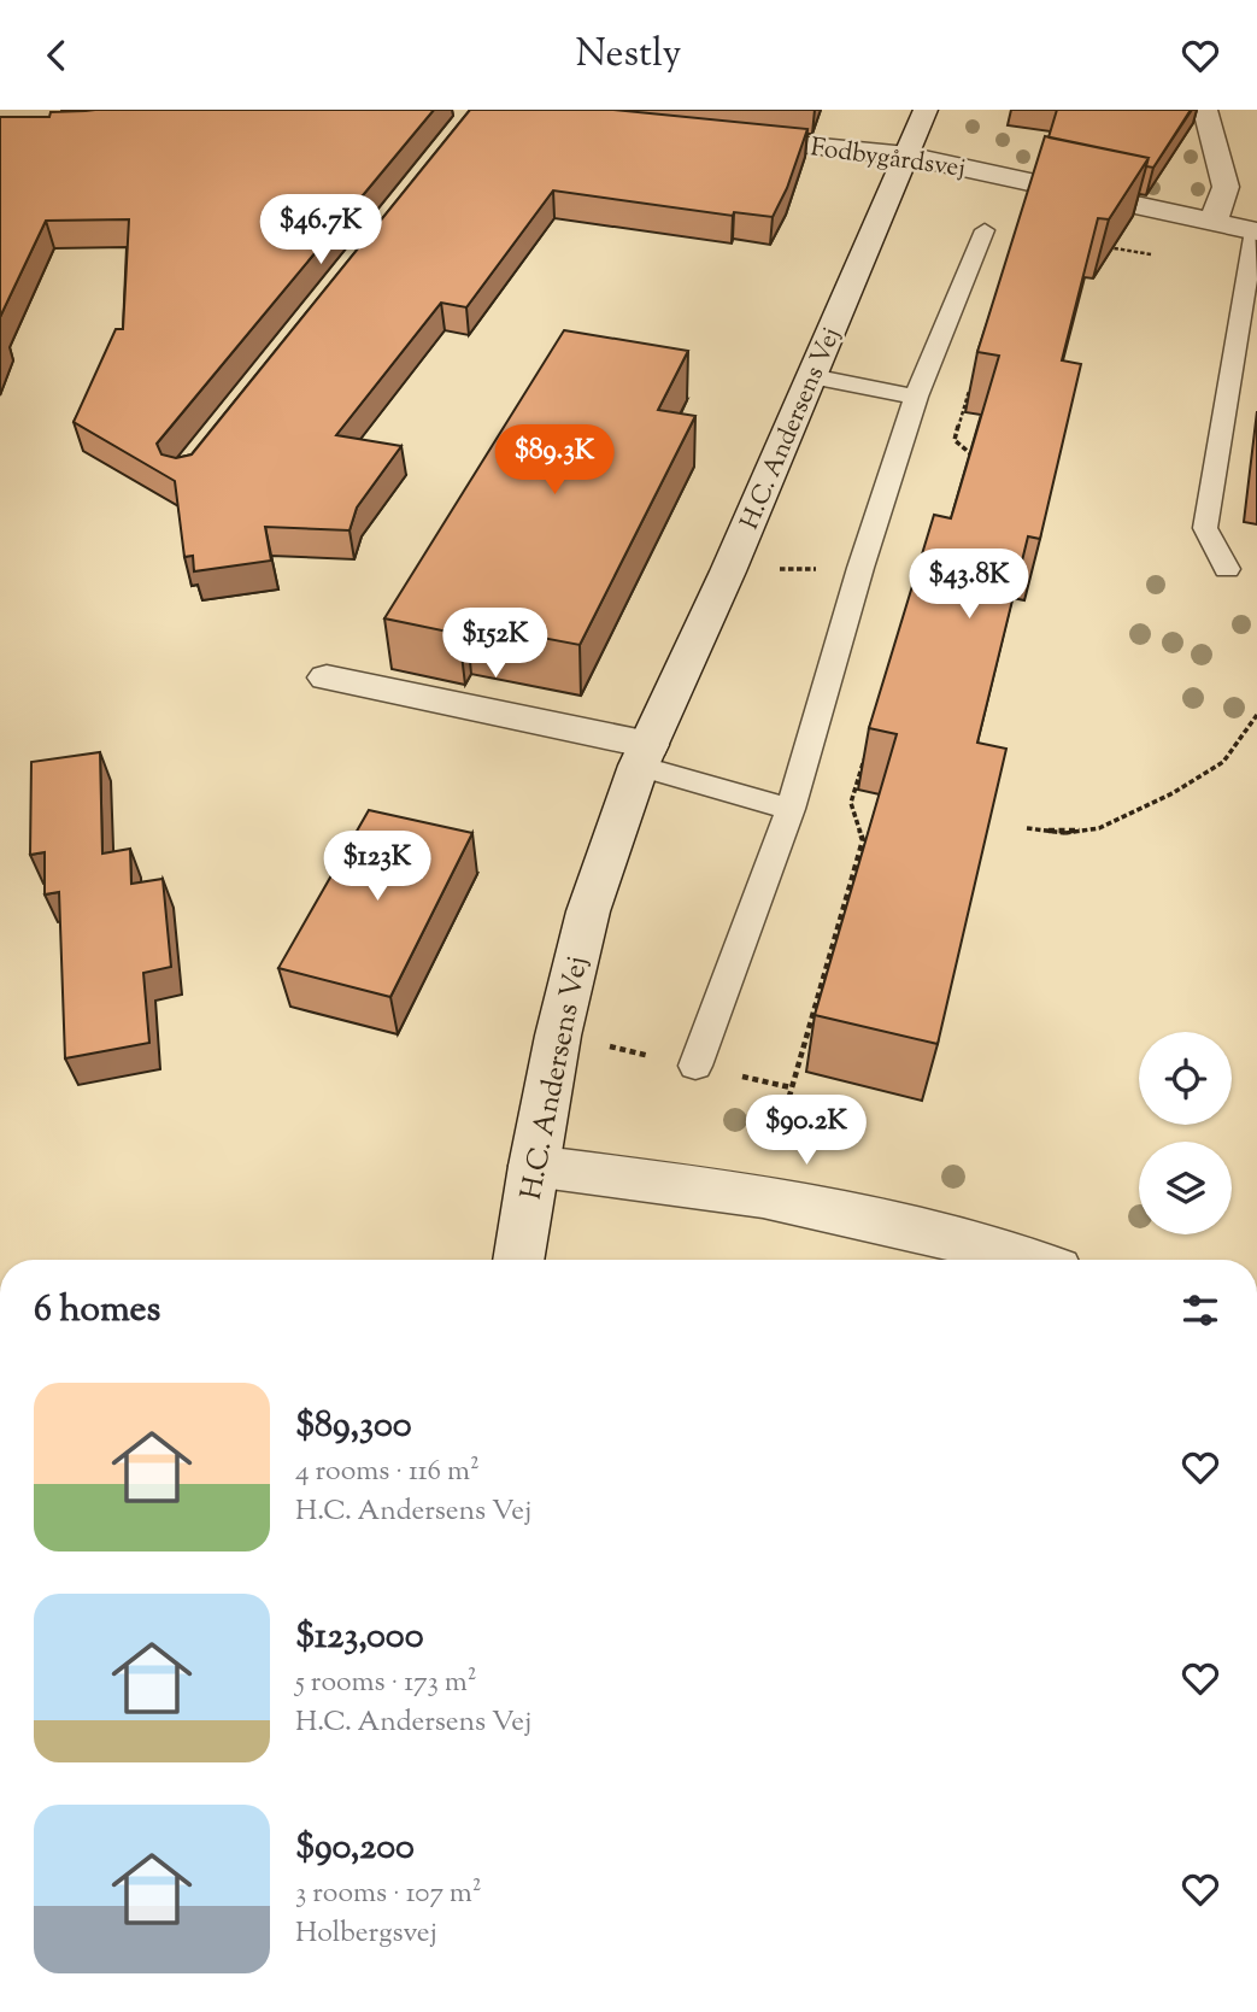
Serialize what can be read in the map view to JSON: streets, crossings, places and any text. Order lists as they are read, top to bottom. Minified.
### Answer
{"streets":{"street":["Fodbygårdsvej","H.C. Andersens Vej"]},"crossings":[["Fodbygårdsvej","H.C. Andersens Vej"]],"page":{"header":"Nestly","price":["$46.7K","$89.3K","$43.8K","$152K","$123K","$90.2K"],"heading":"6 homes","list":[{"name":"$89,300","note":"4 rooms · 116 m² · H.C. Andersens Vej"},{"name":"$123,000","note":"5 rooms · 173 m² · H.C. Andersens Vej"},{"name":"$90,200","note":"3 rooms · 107 m² · Holbergsvej"}]}}
